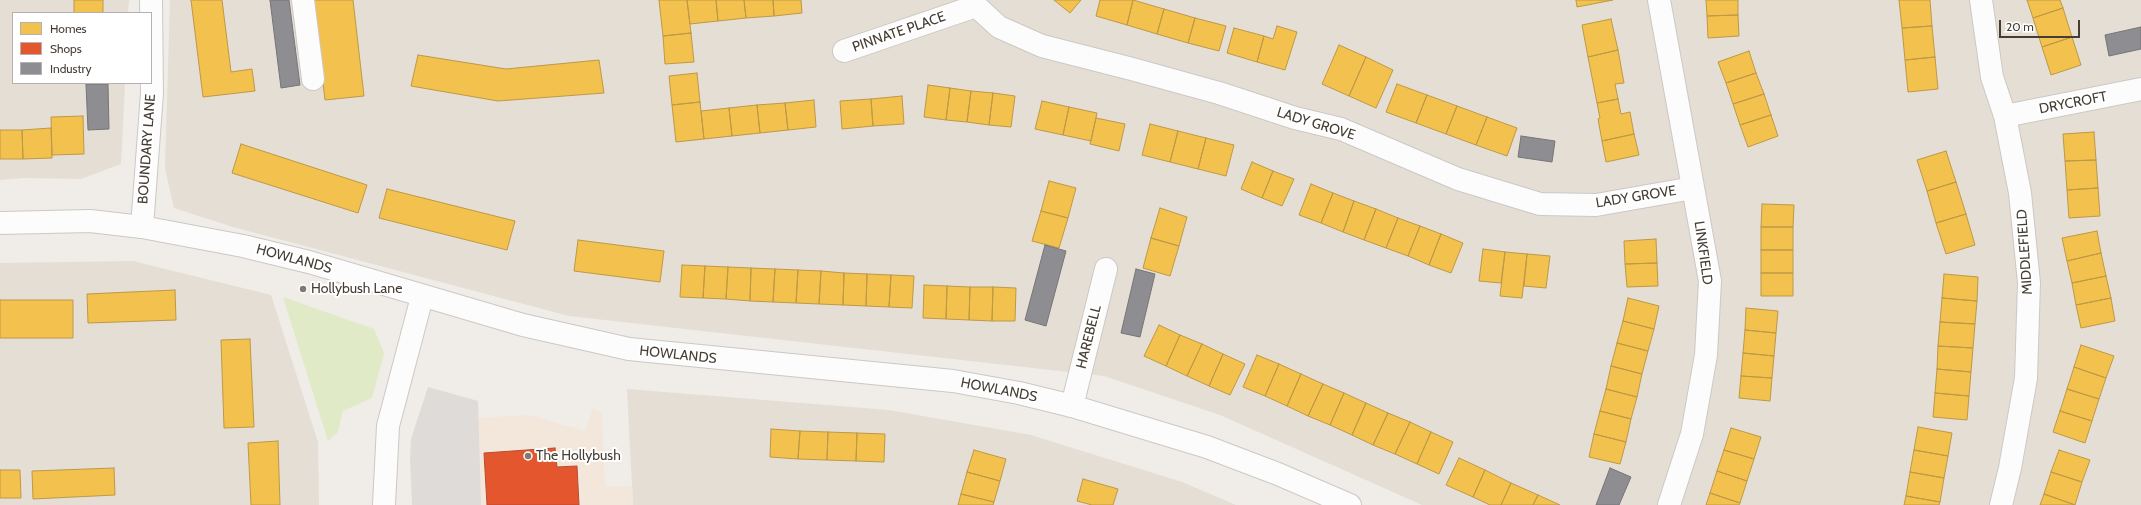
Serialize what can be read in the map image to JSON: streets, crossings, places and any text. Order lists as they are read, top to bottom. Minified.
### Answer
{"streets":{"street":["PINNATE PLACE","DRYCROFT","LADY GROVE","BOUNDARY LANE","MIDDLEFIELD","LINKFIELD","HOWLANDS","HAREBELL"]},"crossings":[["PINNATE PLACE","LADY GROVE"],["DRYCROFT","MIDDLEFIELD"],["LADY GROVE","LINKFIELD"],["BOUNDARY LANE","HOWLANDS"],["HOWLANDS","HAREBELL"]],"places":["Hollybush Lane","The Hollybush"],"legend":["Homes","Shops","Industry"],"scale_bar":"20 m"}
